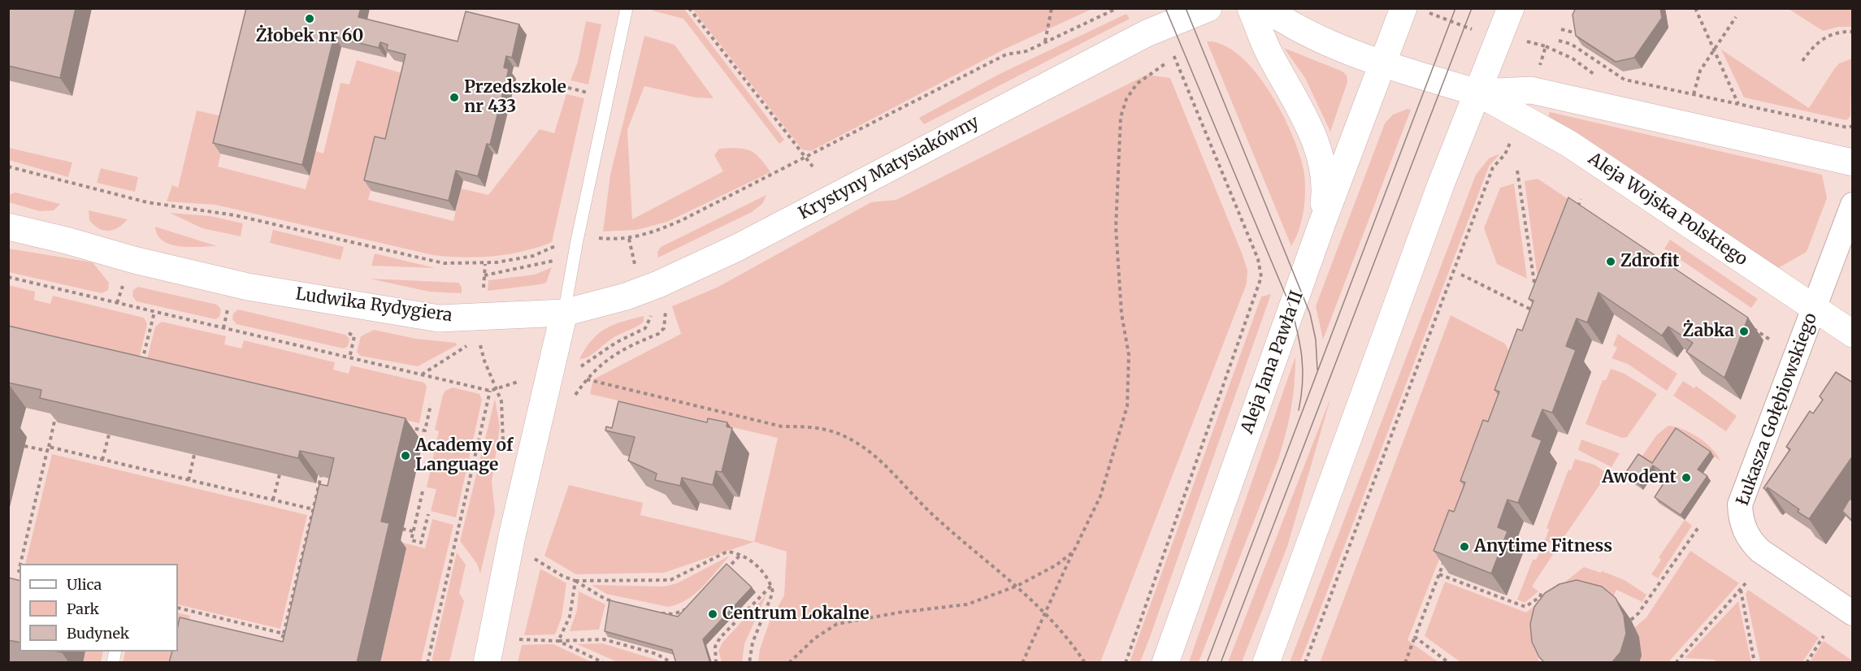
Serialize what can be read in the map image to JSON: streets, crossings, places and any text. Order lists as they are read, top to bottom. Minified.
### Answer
{"streets":{"street":["Krystyny Matysiakówny","Aleja Wojska Polskiego","Ludwika Rydygiera","Aleja Jana Pawła II","Łukasza Gołębiowskiego"]},"crossings":[["Krystyny Matysiakówny","Ludwika Rydygiera"],["Aleja Wojska Polskiego","Aleja Jana Pawła II"],["Aleja Wojska Polskiego","Łukasza Gołębiowskiego"]],"places":["Żłobek nr 60","Przedszkole nr 433","Zdrofit","Żabka","Academy of Language","Awodent","Anytime Fitness","Centrum Lokalne"],"legend":["Ulica","Park","Budynek"]}
